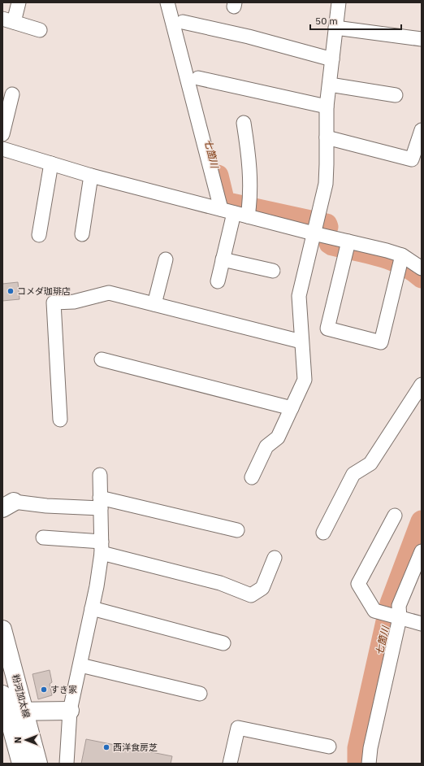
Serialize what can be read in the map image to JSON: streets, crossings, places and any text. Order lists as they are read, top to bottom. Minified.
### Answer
{"streets":{"main road":["粉河加太線"]},"water":["七箇川"],"places":["コメダ珈琲店","すき家","西洋食房芝"],"scale_bar":"50 m","north":"left"}
